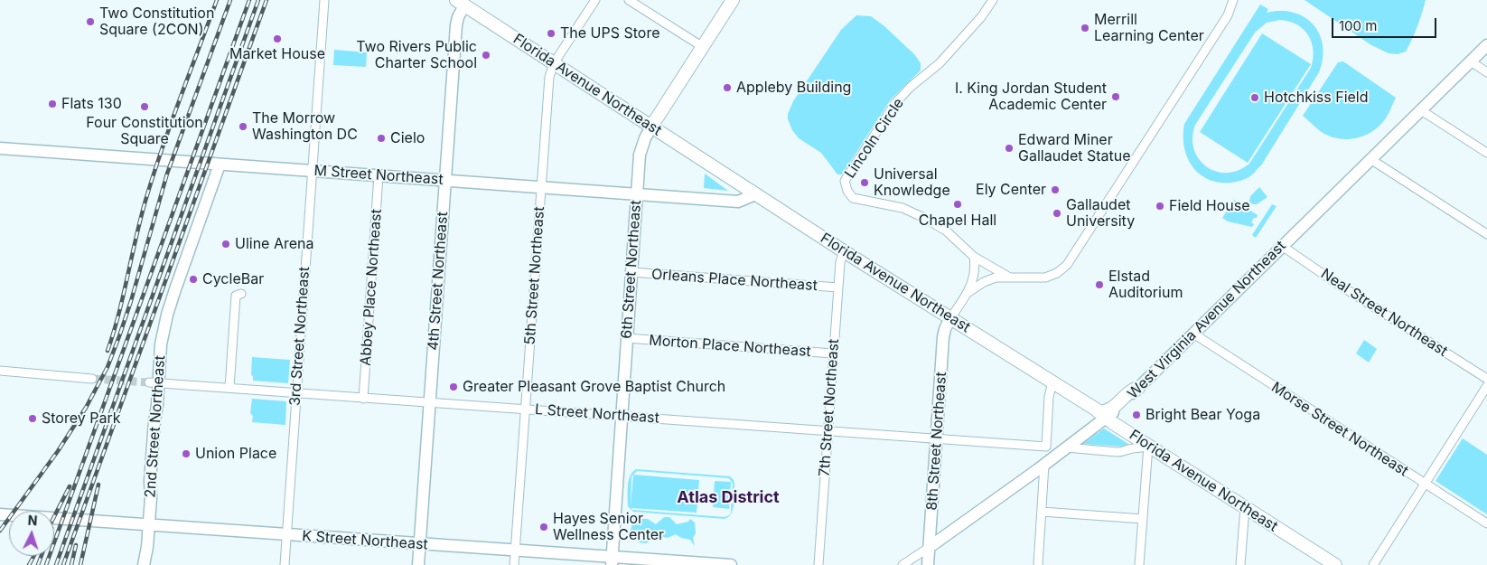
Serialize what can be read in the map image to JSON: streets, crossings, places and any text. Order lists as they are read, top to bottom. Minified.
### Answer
{"streets":{"main road":["Florida Avenue Northeast","6th Street Northeast"],"street":["Lincoln Circle","M Street Northeast","5th Street Northeast","Orleans Place Northeast","4th Street Northeast","Abbey Place Northeast","Neal Street Northeast","West Virginia Avenue Northeast","3rd Street Northeast","Morton Place Northeast","7th Street Northeast","L Street Northeast","2nd Street Northeast","Morse Street Northeast","8th Street Northeast","K Street Northeast"]},"crossings":[["Florida Avenue Northeast","Lincoln Circle"],["Florida Avenue Northeast","M Street Northeast"],["Florida Avenue Northeast","6th Street Northeast"],["Florida Avenue Northeast","5th Street Northeast"],["Florida Avenue Northeast","4th Street Northeast"],["Florida Avenue Northeast","7th Street Northeast"],["Florida Avenue Northeast","L Street Northeast"],["Florida Avenue Northeast","8th Street Northeast"],["Lincoln Circle","8th Street Northeast"],["M Street Northeast","6th Street Northeast"],["M Street Northeast","5th Street Northeast"],["M Street Northeast","4th Street Northeast"],["M Street Northeast","Abbey Place Northeast"],["M Street Northeast","3rd Street Northeast"],["M Street Northeast","2nd Street Northeast"],["6th Street Northeast","Orleans Place Northeast"],["6th Street Northeast","Morton Place Northeast"],["6th Street Northeast","L Street Northeast"],["6th Street Northeast","K Street Northeast"],["5th Street Northeast","L Street Northeast"],["5th Street Northeast","K Street Northeast"],["Orleans Place Northeast","7th Street Northeast"],["4th Street Northeast","L Street Northeast"],["4th Street Northeast","K Street Northeast"],["Abbey Place Northeast","L Street Northeast"],["Neal Street Northeast","West Virginia Avenue Northeast"],["West Virginia Avenue Northeast","Morse Street Northeast"],["3rd Street Northeast","L Street Northeast"],["3rd Street Northeast","K Street Northeast"],["Morton Place Northeast","7th Street Northeast"],["7th Street Northeast","L Street Northeast"],["L Street Northeast","2nd Street Northeast"],["L Street Northeast","8th Street Northeast"],["2nd Street Northeast","K Street Northeast"]],"districts":["Atlas District"],"places":["Two Constitution Square (2CON)","Merrill Learning Center","The UPS Store","Market House","Two Rivers Public Charter School","Appleby Building","I. King Jordan Student Academic Center","Hotchkiss Field","Flats 130","Four Constitution Square","The Morrow Washington DC","Cielo","Edward Miner Gallaudet Statue","Universal Knowledge","Ely Center","Chapel Hall","Field House","Gallaudet University","Uline Arena","CycleBar","Elstad Auditorium","Greater Pleasant Grove Baptist Church","Bright Bear Yoga","Storey Park","Union Place","Hayes Senior Wellness Center"],"scale_bar":"100 m","north":"top"}
